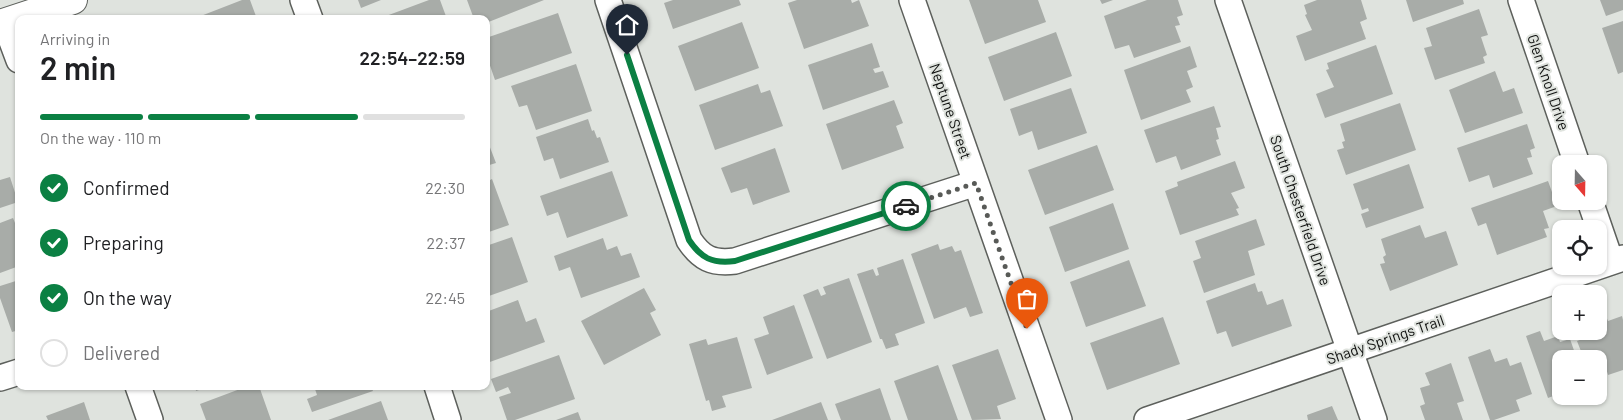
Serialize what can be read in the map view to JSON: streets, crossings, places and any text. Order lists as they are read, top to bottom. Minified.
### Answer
{"streets":{"street":["Glen Knoll Drive","Neptune Street","South Chesterfield Drive","Shady Springs Trail"]},"crossings":[["South Chesterfield Drive","Shady Springs Trail"]],"north":"bottom","page":{"heading":["2 min","Arriving in","22:54–22:59"],"bar":"On the way · 110 m","map_buttons":["+","−"],"list":[["Confirmed","22:30"],["Preparing","22:37"],["On the way","22:45"],"Delivered"]}}
